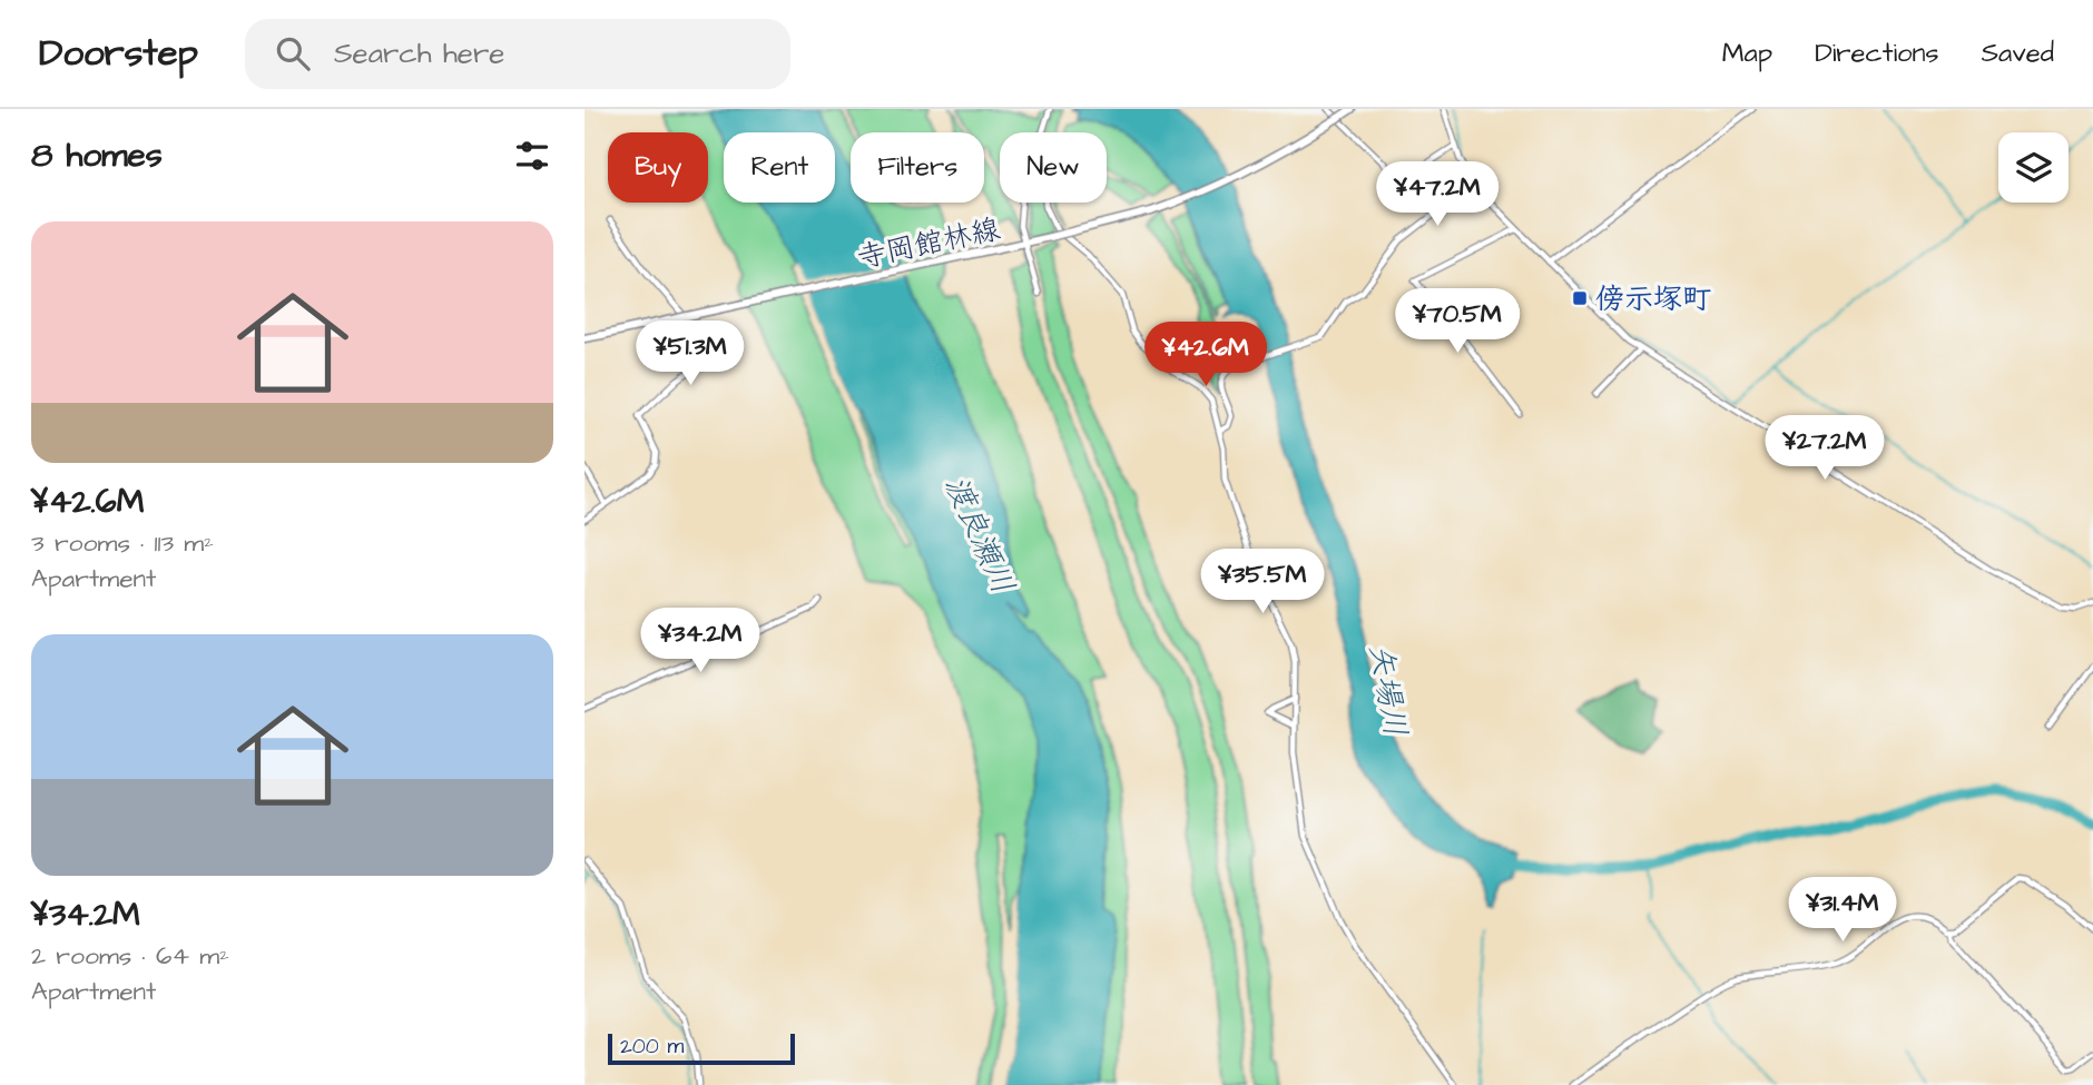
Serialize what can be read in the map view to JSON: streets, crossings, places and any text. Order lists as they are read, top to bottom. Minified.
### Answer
{"streets":{"main road":["寺岡館林線"]},"water":["渡良瀬川","矢場川"],"places":{"transit":["傍示塚町"]},"scale_bar":"200 m","page":{"header":"Doorstep","search":"Search here","nav":["Map","Directions","Saved"],"heading":"8 homes","chip":["Buy","Rent","Filters","New"],"price":["¥47.2M","¥70.5M","¥51.3M","¥42.6M","¥27.2M","¥35.5M","¥34.2M","¥31.4M"],"list":[{"name":"¥42.6M","note":"3 rooms · 113 m² · Apartment"},{"name":"¥34.2M","note":"2 rooms · 64 m² · Apartment"}],"scale":"200 m"}}
